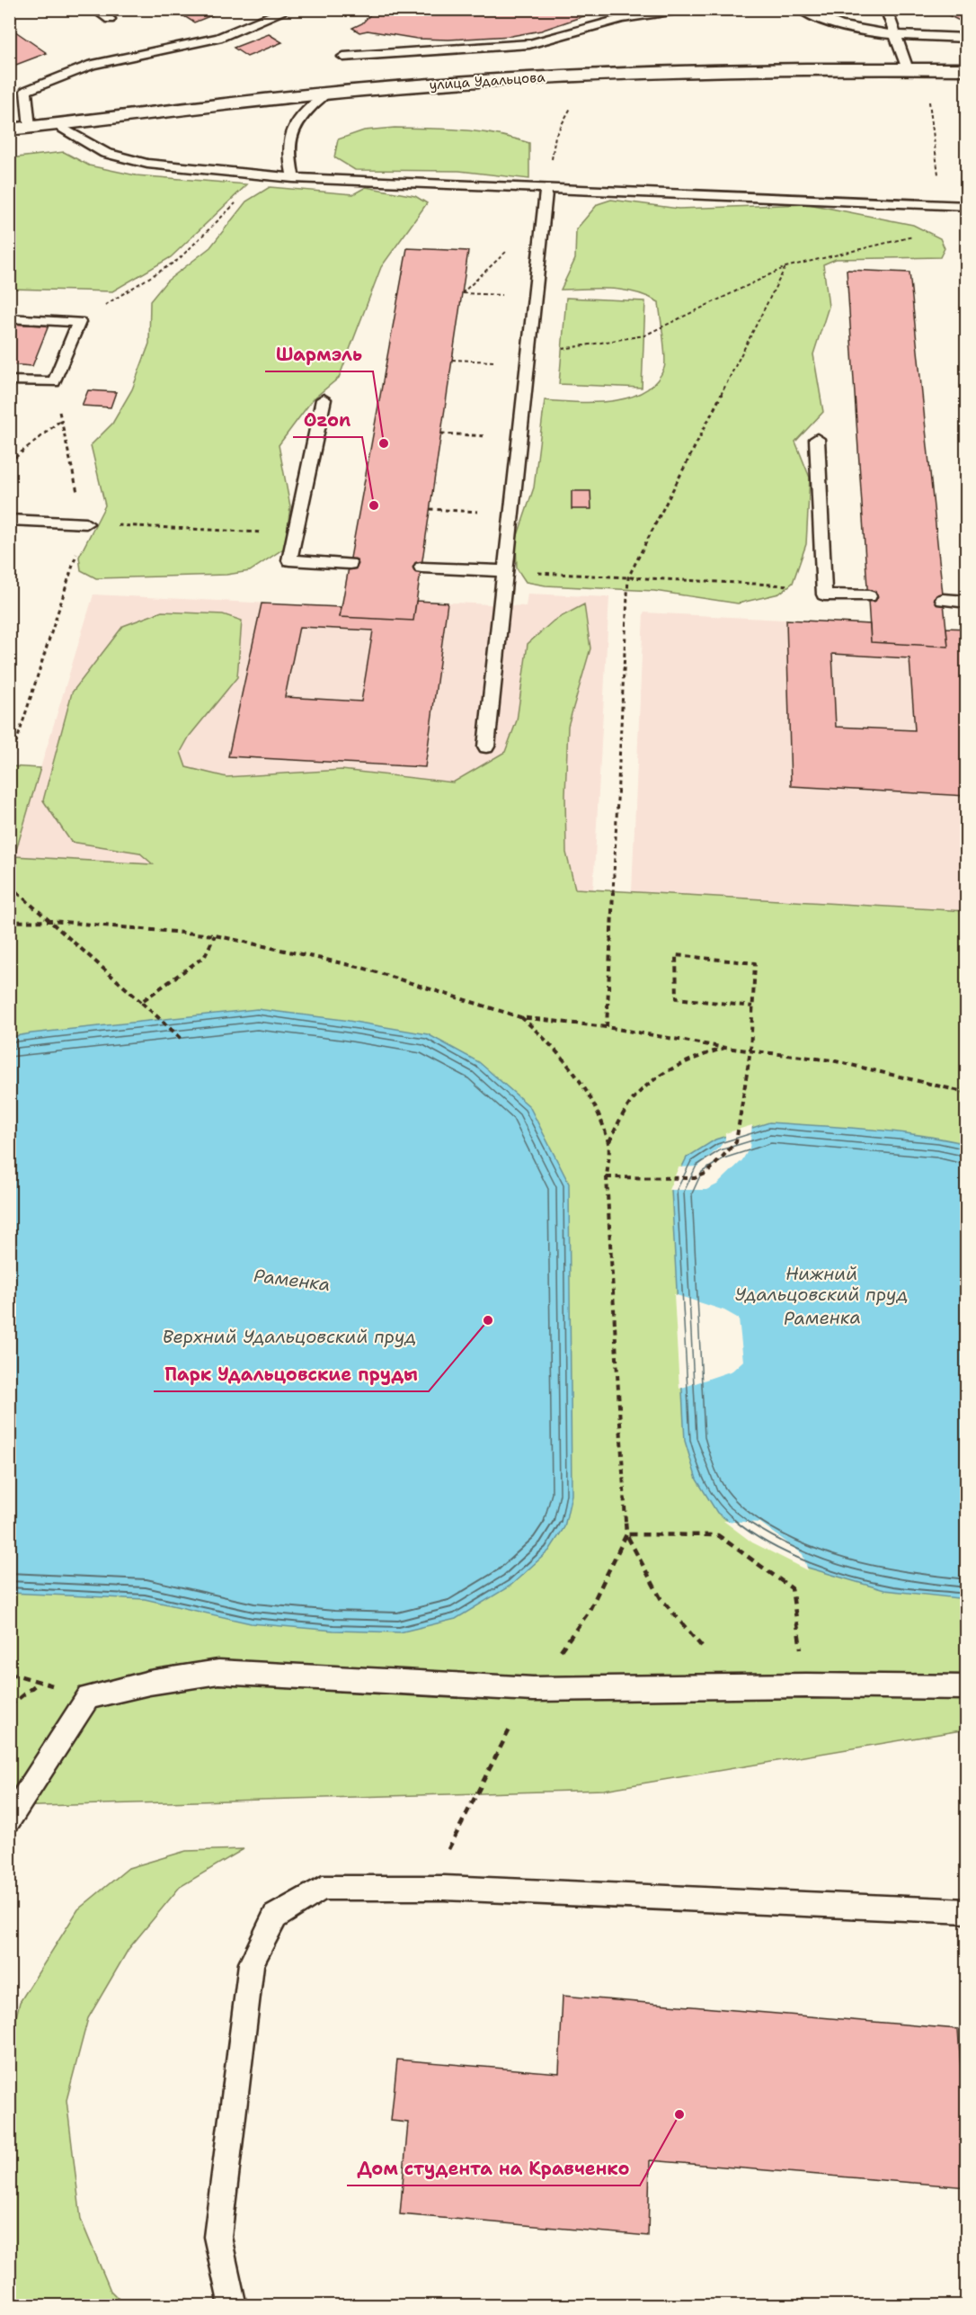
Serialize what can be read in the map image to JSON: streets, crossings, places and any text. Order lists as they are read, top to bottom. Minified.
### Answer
{"streets":{"street":["улица Удальцова"]},"water":["Нижний Удальцовский пруд","Раменка","Верхний Удальцовский пруд"],"places":["Шармэль","Ozon","Парк Удальцовские пруды","Дом студента на Кравченко"]}
